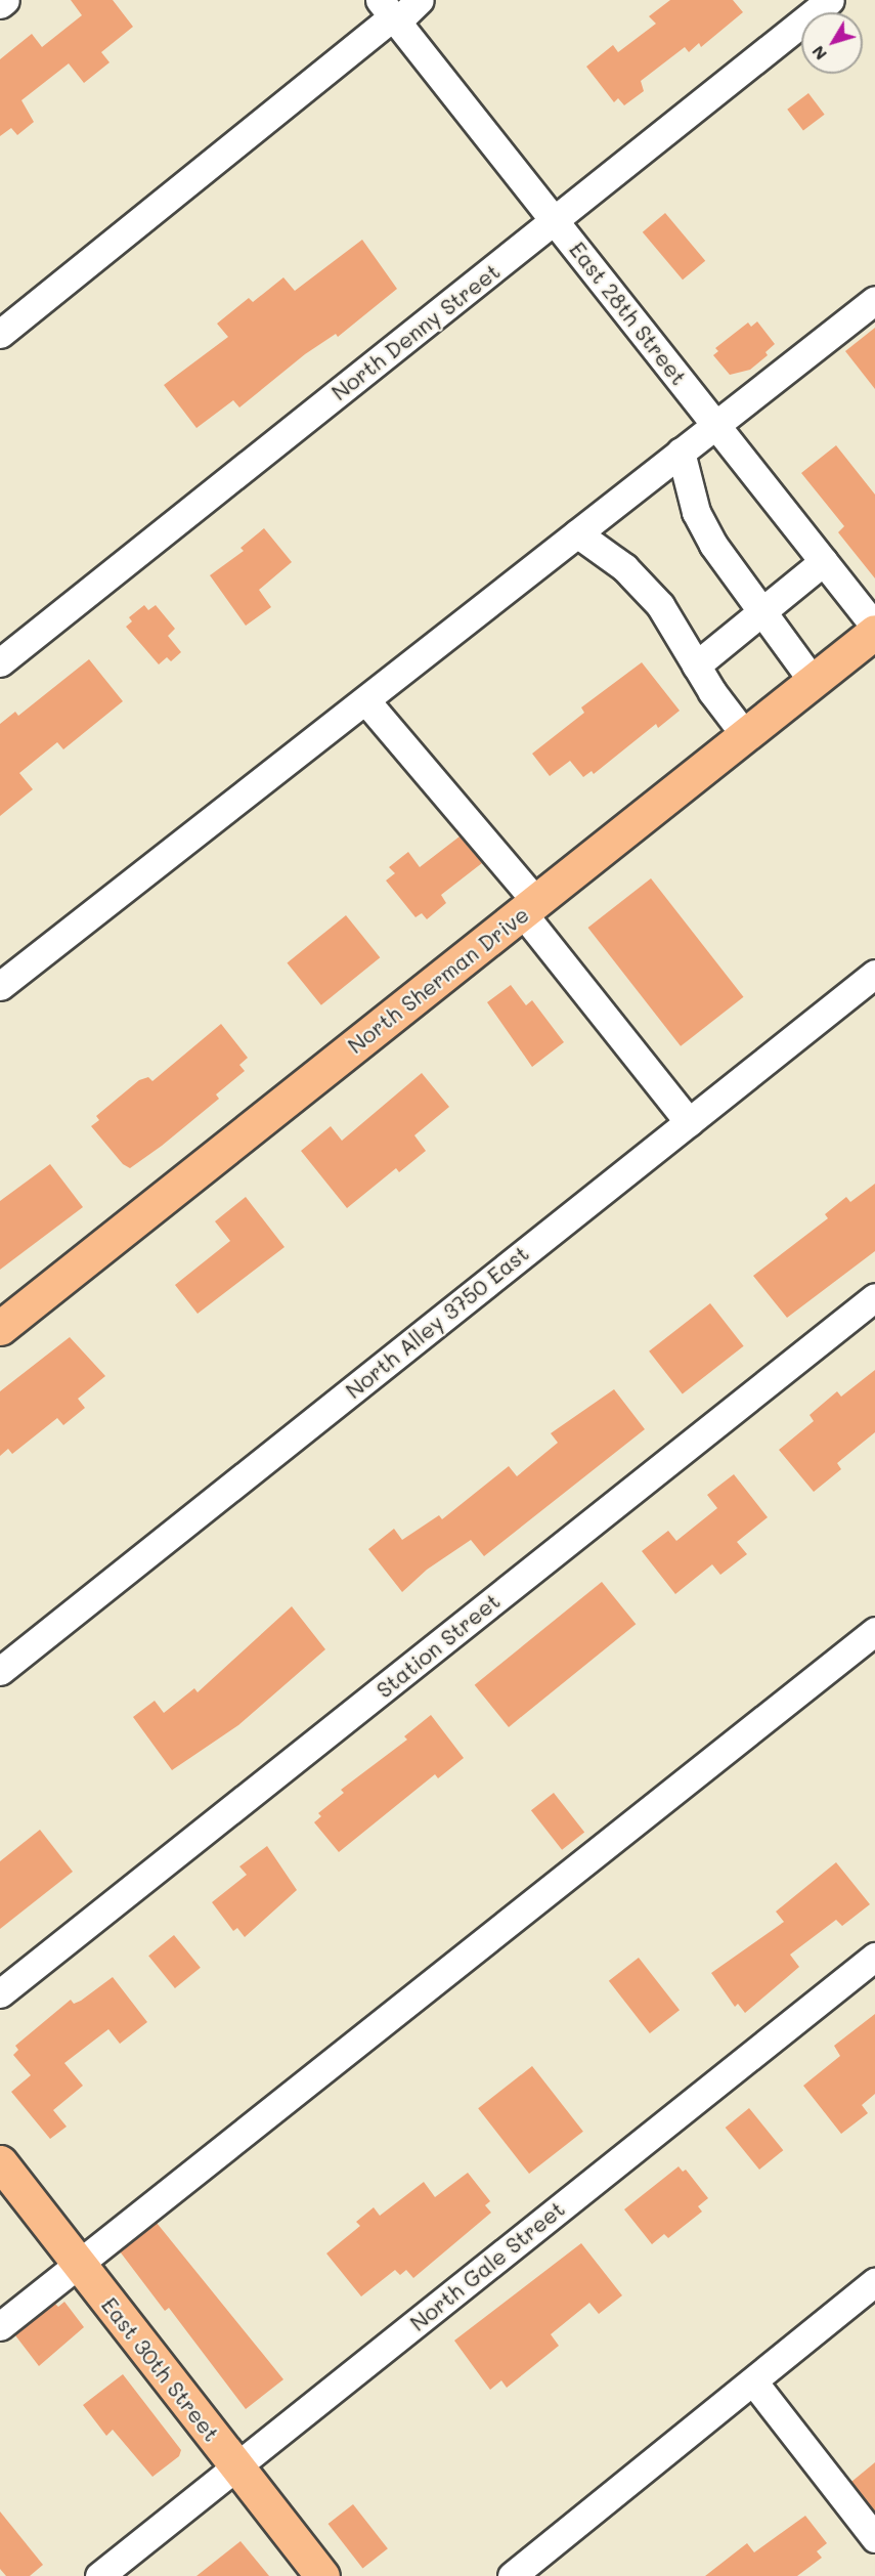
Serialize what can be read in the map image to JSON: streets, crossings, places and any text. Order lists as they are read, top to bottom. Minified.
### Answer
{"streets":{"main road":["North Sherman Drive","East 30th Street"],"street":["East 28th Street","North Denny Street","North Alley 3750 East","Station Street","North Gale Street"]},"crossings":[["East 28th Street","North Denny Street"],["North Gale Street","East 30th Street"]],"north":"bottom left"}
